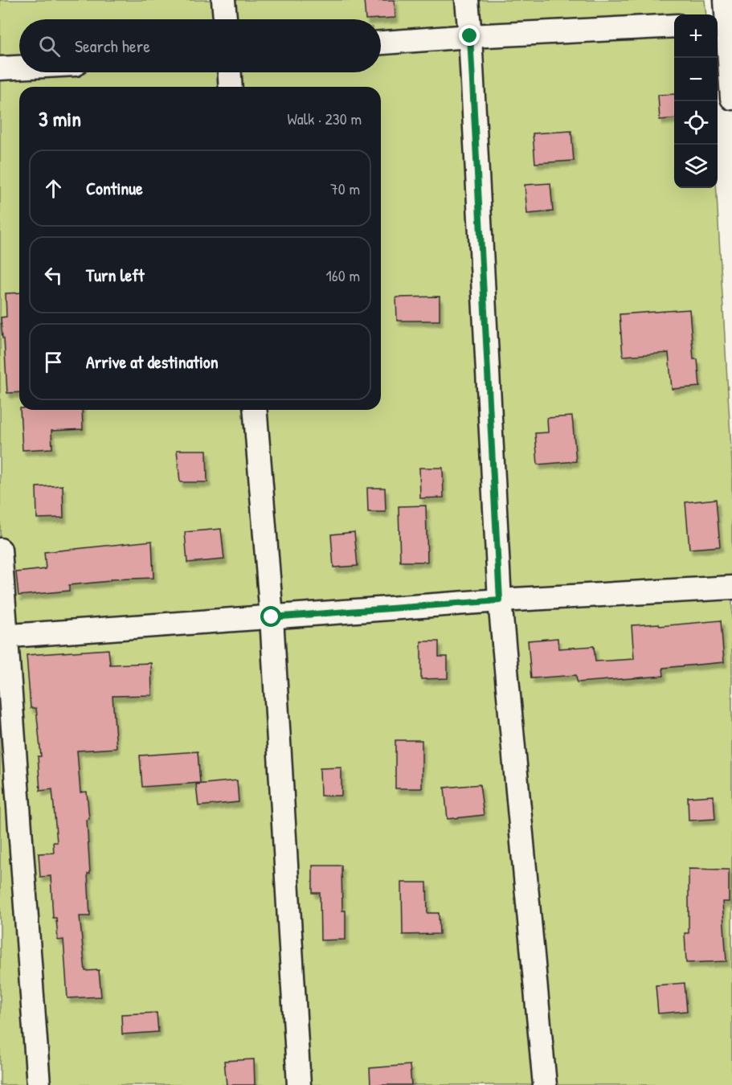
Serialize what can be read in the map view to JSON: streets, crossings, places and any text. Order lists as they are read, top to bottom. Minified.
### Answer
{"page":{"map_buttons":["+","−"],"search":"Search here","heading":["3 min","Walk · 230 m"],"list":[["Continue","70 m"],["Turn left","160 m"],"Arrive at destination"]}}
